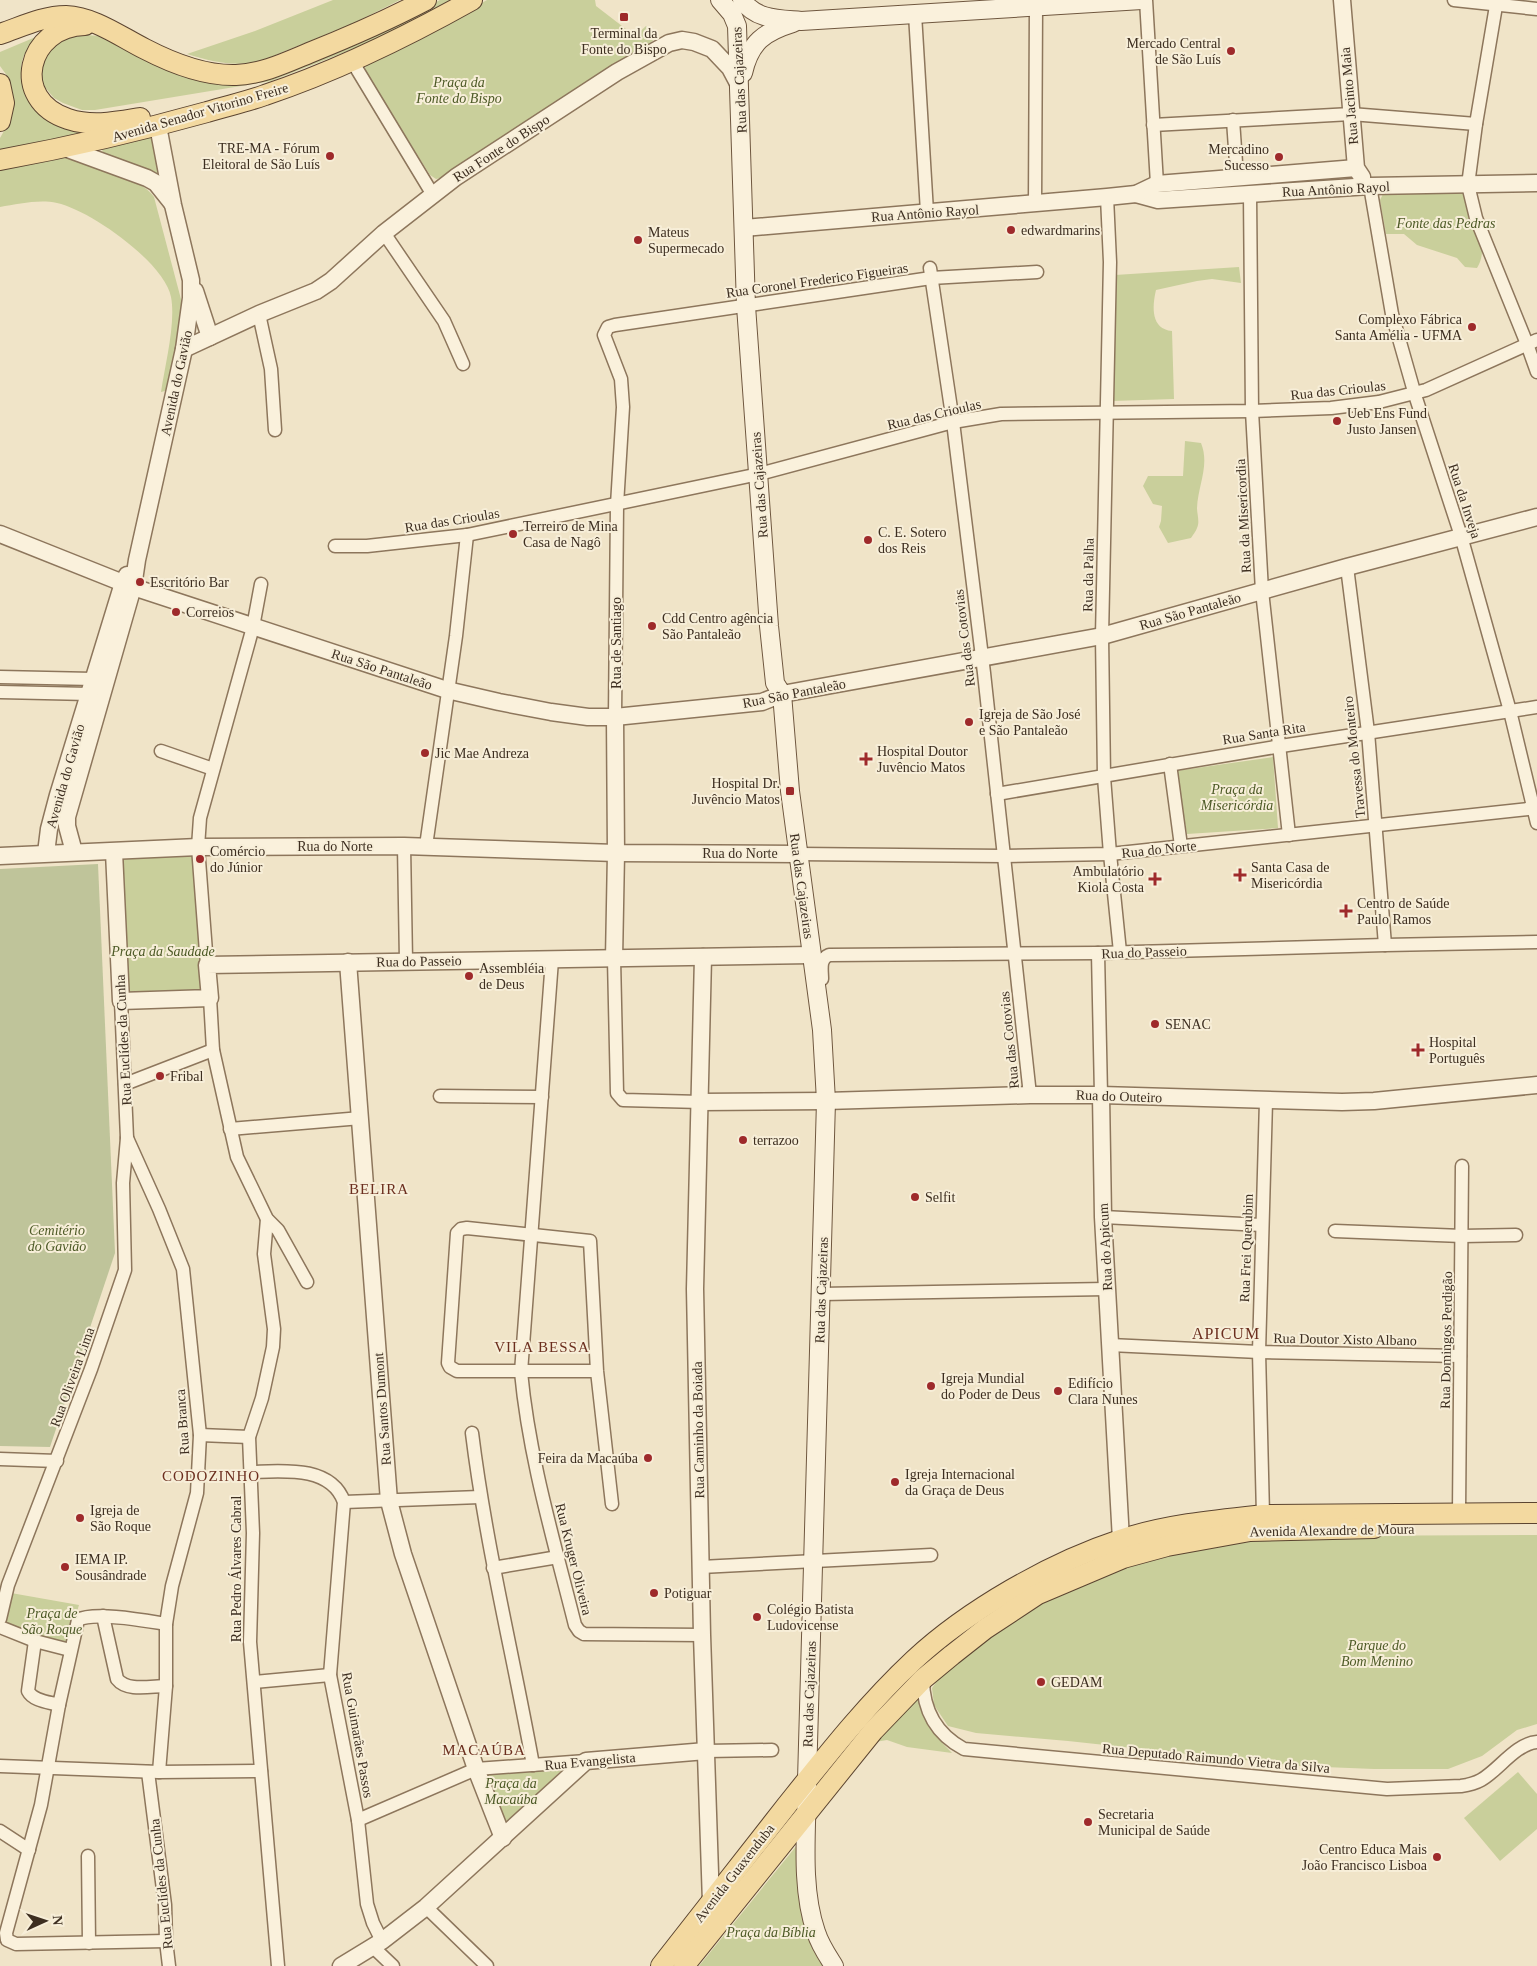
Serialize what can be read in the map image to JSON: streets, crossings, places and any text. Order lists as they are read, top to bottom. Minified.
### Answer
{"streets":{"main road":["Rua das Cajazeiras","Avenida Senador Vitorino Freire","Avenida Alexandre de Moura","Avenida Guaxenduba"],"street":["Rua Jacinto Maia","Rua Fonte do Bispo","Rua Antônio Rayol","Rua Coronel Frederico Figueiras","Avenida do Gavião","Rua das Crioulas","Rua da Inveja","Rua da Misericordia","Rua da Palha","Rua São Pantaleão","Rua das Cotovias","Rua de Santiago","Rua Santa Rita","Travessa do Monteiro","Rua do Norte","Rua do Passeio","Rua Euclídes da Cunha","Rua do Outeiro","Rua do Apicum","Rua Frei Querubim","Rua Doutor Xisto Albano","Rua Domingos Perdigão","Rua Oliveira Lima","Rua Santos Dumont","Rua Branca","Rua Caminho da Boiada","Rua Kruger Oliveira","Rua Pedro Álvares Cabral","Rua Guimarães Passos","Rua Deputado Raimundo Vietra da Silva","Rua Evangelista"]},"crossings":[["Rua das Cajazeiras","Rua Fonte do Bispo"],["Rua das Cajazeiras","Rua Antônio Rayol"],["Rua das Cajazeiras","Rua Coronel Frederico Figueiras"],["Rua das Cajazeiras","Rua das Crioulas"],["Rua das Cajazeiras","Rua São Pantaleão"],["Rua das Cajazeiras","Rua do Norte"],["Rua das Cajazeiras","Rua do Passeio"],["Rua das Cajazeiras","Rua do Outeiro"],["Rua das Cajazeiras","Avenida Alexandre de Moura"],["Rua das Cajazeiras","Avenida Guaxenduba"],["Rua Jacinto Maia","Rua Antônio Rayol"],["Avenida Senador Vitorino Freire","Avenida do Gavião"],["Rua Fonte do Bispo","Avenida do Gavião"],["Rua Antônio Rayol","Rua da Inveja"],["Rua Antônio Rayol","Rua da Misericordia"],["Rua Antônio Rayol","Rua da Palha"],["Rua Coronel Frederico Figueiras","Rua das Cotovias"],["Rua Coronel Frederico Figueiras","Rua de Santiago"],["Avenida do Gavião","Rua São Pantaleão"],["Avenida do Gavião","Rua do Norte"],["Rua das Crioulas","Rua da Inveja"],["Rua das Crioulas","Rua da Misericordia"],["Rua das Crioulas","Rua da Palha"],["Rua das Crioulas","Rua das Cotovias"],["Rua das Crioulas","Rua de Santiago"],["Rua da Inveja","Rua São Pantaleão"],["Rua da Inveja","Rua Santa Rita"],["Rua da Inveja","Rua do Norte"],["Rua da Misericordia","Rua São Pantaleão"],["Rua da Misericordia","Rua Santa Rita"],["Rua da Misericordia","Rua do Norte"],["Rua da Palha","Rua São Pantaleão"],["Rua da Palha","Rua Santa Rita"],["Rua da Palha","Rua do Norte"],["Rua da Palha","Rua do Passeio"],["Rua São Pantaleão","Rua das Cotovias"],["Rua São Pantaleão","Rua de Santiago"],["Rua São Pantaleão","Travessa do Monteiro"],["Rua das Cotovias","Rua Santa Rita"],["Rua das Cotovias","Rua do Norte"],["Rua das Cotovias","Rua do Passeio"],["Rua das Cotovias","Rua do Outeiro"],["Rua de Santiago","Rua do Norte"],["Rua de Santiago","Rua do Passeio"],["Rua Santa Rita","Travessa do Monteiro"],["Travessa do Monteiro","Rua do Norte"],["Travessa do Monteiro","Rua do Passeio"],["Rua do Norte","Rua Euclídes da Cunha"],["Rua do Passeio","Rua do Apicum"],["Rua do Passeio","Rua Santos Dumont"],["Rua do Passeio","Rua Caminho da Boiada"],["Rua do Passeio","Rua Kruger Oliveira"],["Rua Euclídes da Cunha","Rua Oliveira Lima"],["Rua Euclídes da Cunha","Rua Branca"],["Rua do Outeiro","Rua do Apicum"],["Rua do Outeiro","Rua Frei Querubim"],["Rua do Outeiro","Rua Caminho da Boiada"],["Rua do Apicum","Rua Doutor Xisto Albano"],["Rua do Apicum","Avenida Alexandre de Moura"],["Rua Frei Querubim","Rua Doutor Xisto Albano"],["Rua Frei Querubim","Avenida Alexandre de Moura"],["Rua Doutor Xisto Albano","Rua Domingos Perdigão"],["Rua Domingos Perdigão","Avenida Alexandre de Moura"],["Rua Oliveira Lima","Rua Branca"],["Rua Santos Dumont","Rua Evangelista"],["Rua Caminho da Boiada","Rua Kruger Oliveira"],["Rua Caminho da Boiada","Rua Evangelista"],["Rua Caminho da Boiada","Avenida Guaxenduba"],["Avenida Alexandre de Moura","Rua Deputado Raimundo Vietra da Silva"],["Avenida Alexandre de Moura","Avenida Guaxenduba"],["Rua Guimarães Passos","Rua Evangelista"]],"districts":["BELIRA","APICUM","VILA BESSA","CODOZINHO","MACAÚBA"],"parks":["Praça da Fonte do Bispo","Fonte das Pedras","Praça da Misericórdia","Praça da Saudade","Cemitério do Gavião","Praça de São Roque","Parque do Bom Menino","Praça da Macaúba","Praça da Bíblia"],"places":{"transit":["Terminal da Fonte do Bispo","Hospital Dr. Juvêncio Matos"],"other":["Mercado Central de São Luís","TRE-MA - Fórum Eleitoral de São Luís","Mercadino Sucesso","edwardmarins","Mateus Supermecado","Complexo Fábrica Santa Amélia - UFMA","Ueb Ens Fund Justo Jansen","Terreiro de Mina Casa de Nagô","C. E. Sotero dos Reis","Escritório Bar","Correios","Cdd Centro agência São Pantaleão","Igreja de São José e São Pantaleão","Jic Mae Andreza","Comércio do Júnior","Assembléia de Deus","SENAC","Fribal","terrazoo","Selfit","Igreja Mundial do Poder de Deus","Edifício Clara Nunes","Feira da Macaúba","Igreja Internacional da Graça de Deus","Igreja de São Roque","IEMA IP. Sousândrade","Potiguar","Colégio Batista Ludovicense","GEDAM","Secretaria Municipal de Saúde","Centro Educa Mais João Francisco Lisboa"],"health":["Hospital Doutor Juvêncio Matos","Santa Casa de Misericórdia","Ambulatório Kiola Costa","Centro de Saúde Paulo Ramos","Hospital Português"]},"north":"right"}
